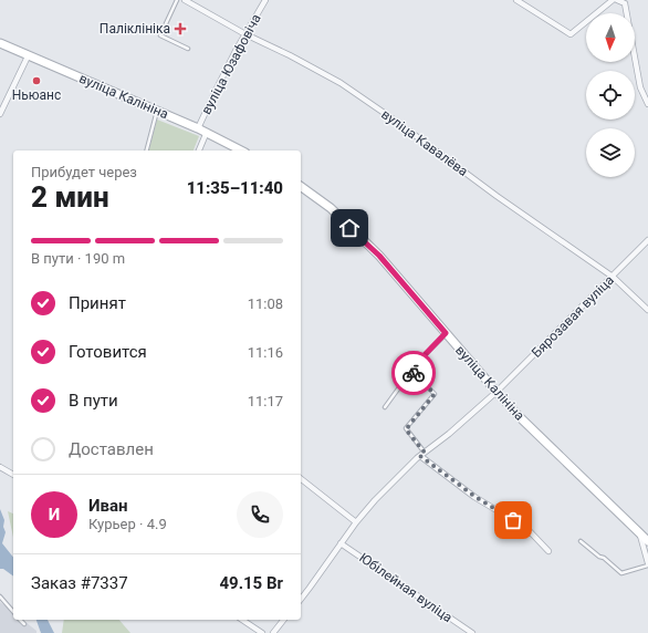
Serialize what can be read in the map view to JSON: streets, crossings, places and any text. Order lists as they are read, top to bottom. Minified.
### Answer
{"streets":{"street":["вуліца Юзафовіча","вуліца Калініна","вуліца Кавалёва","Бярозавая вуліца","Юбілейная вуліца"]},"crossings":[["вуліца Юзафовіча","вуліца Калініна"],["вуліца Юзафовіча","вуліца Кавалёва"],["вуліца Калініна","Бярозавая вуліца"],["вуліца Кавалёва","Бярозавая вуліца"],["Бярозавая вуліца","Юбілейная вуліца"]],"places":{"health":["Паліклініка"],"other":["Ньюанс"]},"north":"bottom","page":{"heading":["2 мин","Прибудет через","11:35–11:40"],"panel":["Иван","Курьер · 4.9","Заказ #7337","49.15 Br"],"bar":"В пути · 190 m","list":[["Принят","11:08"],["Готовится","11:16"],["В пути","11:17"],"Доставлен"],"round":"И"}}
